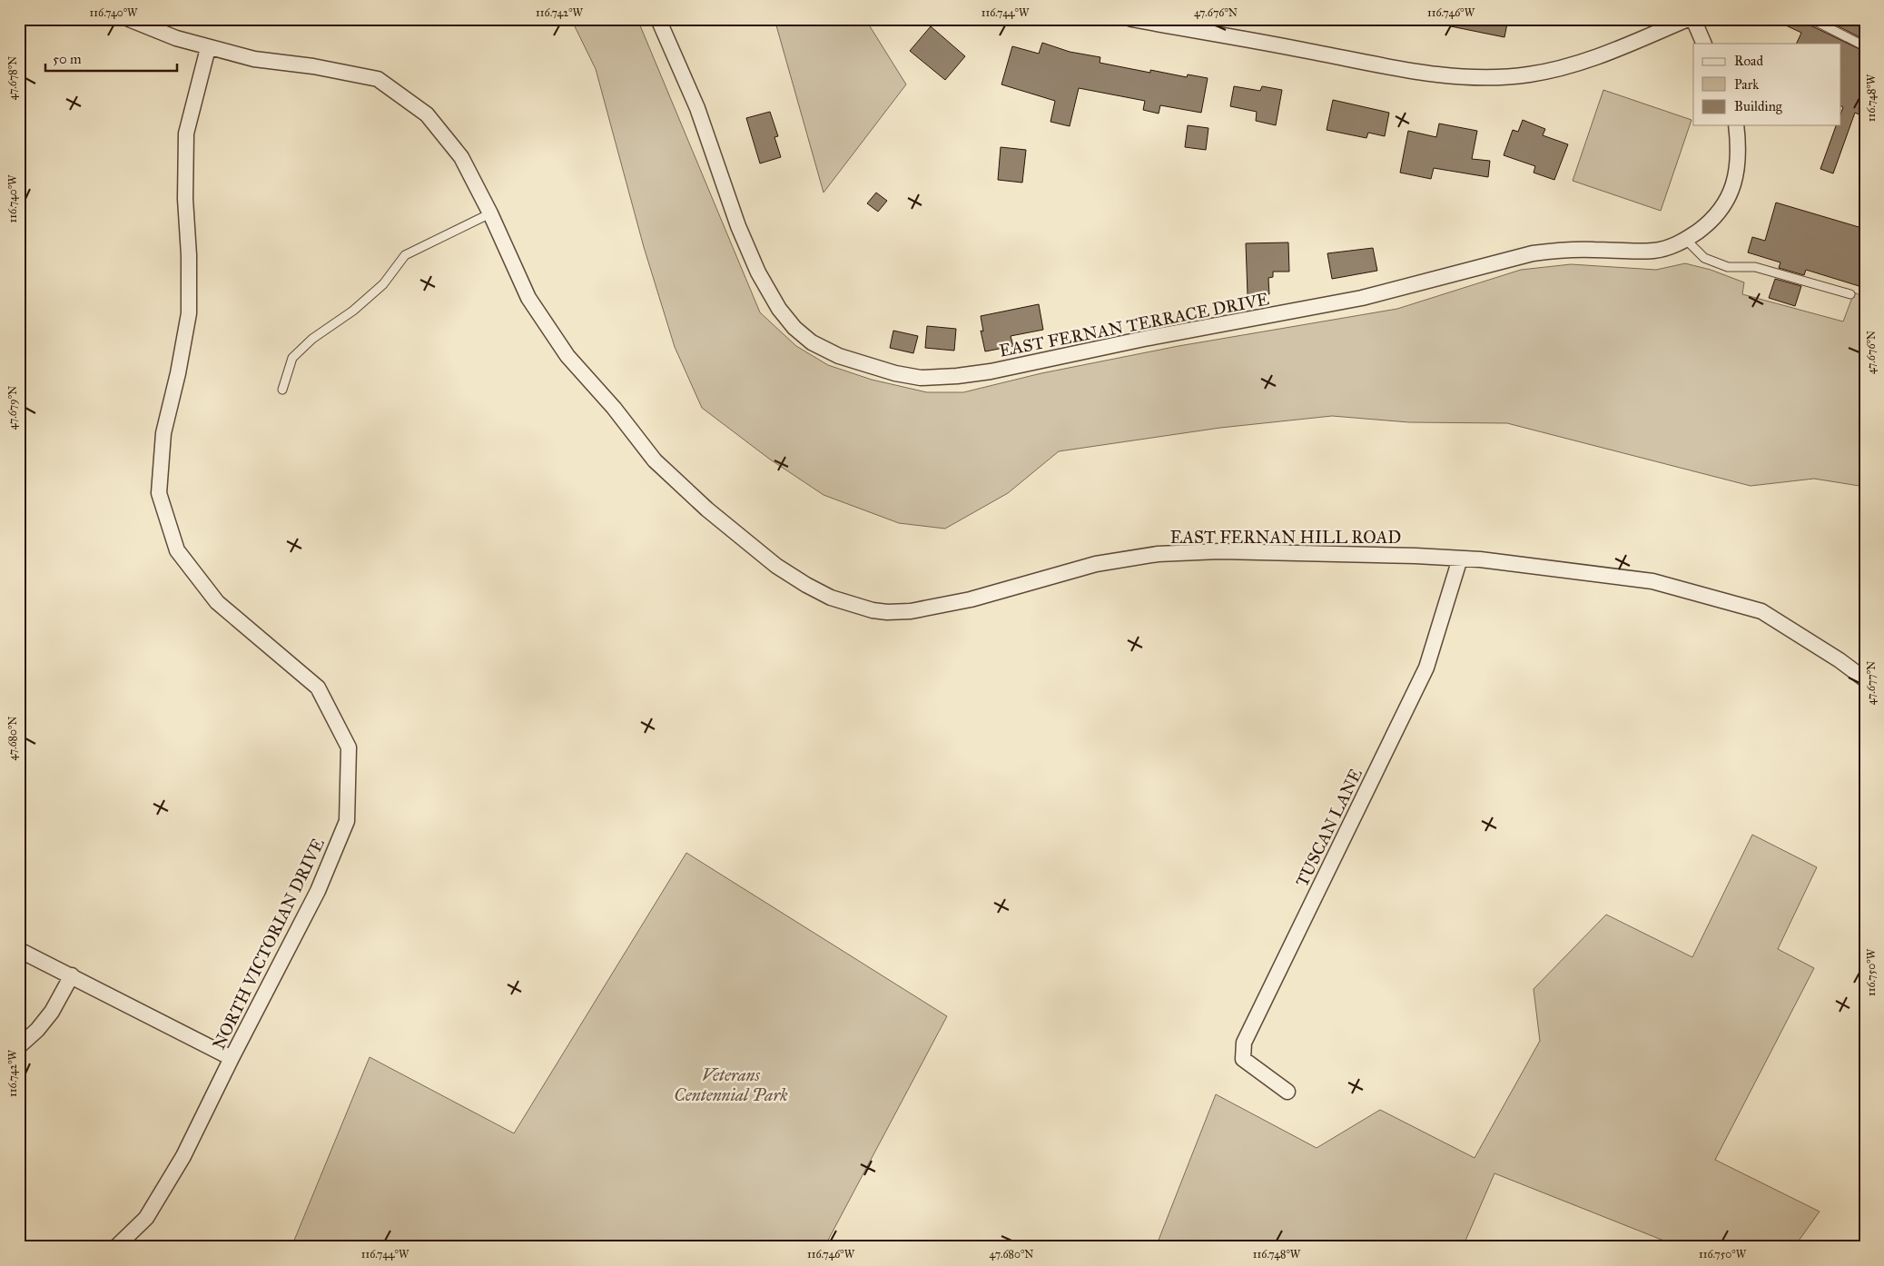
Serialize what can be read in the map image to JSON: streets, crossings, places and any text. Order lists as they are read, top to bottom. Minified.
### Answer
{"streets":{"street":["EAST FERNAN TERRACE DRIVE","EAST FERNAN HILL ROAD","TUSCAN LANE","NORTH VICTORIAN DRIVE"]},"crossings":[["EAST FERNAN HILL ROAD","TUSCAN LANE"],["EAST FERNAN HILL ROAD","NORTH VICTORIAN DRIVE"]],"parks":["Veterans Centennial Park"],"legend":["Road","Park","Building"],"scale_bar":"50 m","coordinates":["116.740°W","116.742°W","116.744°W","47.676°N","116.746°W","47.678°N","116.748°W","47.679°N","47.677°N","47.680°N","116.750°W"]}
